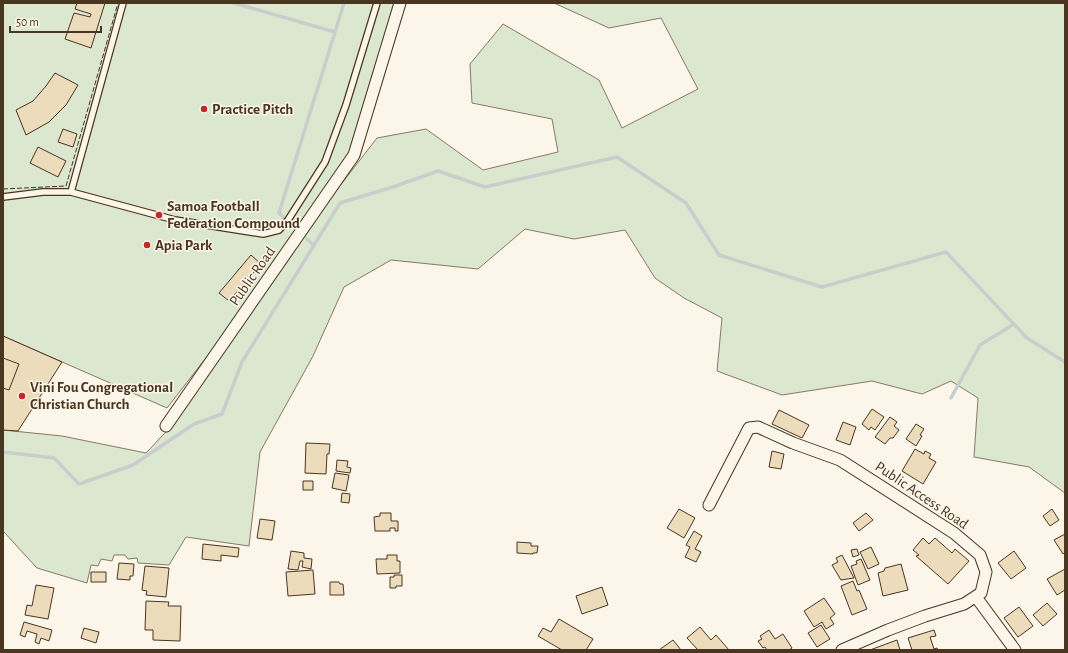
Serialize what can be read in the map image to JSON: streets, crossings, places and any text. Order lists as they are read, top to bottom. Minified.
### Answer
{"streets":{"street":["Public Road","Public Access Road"]},"places":["Practice Pitch","Samoa Football Federation Compound","Apia Park","Vini Fou Congregational Christian Church"],"scale_bar":"50 m"}
